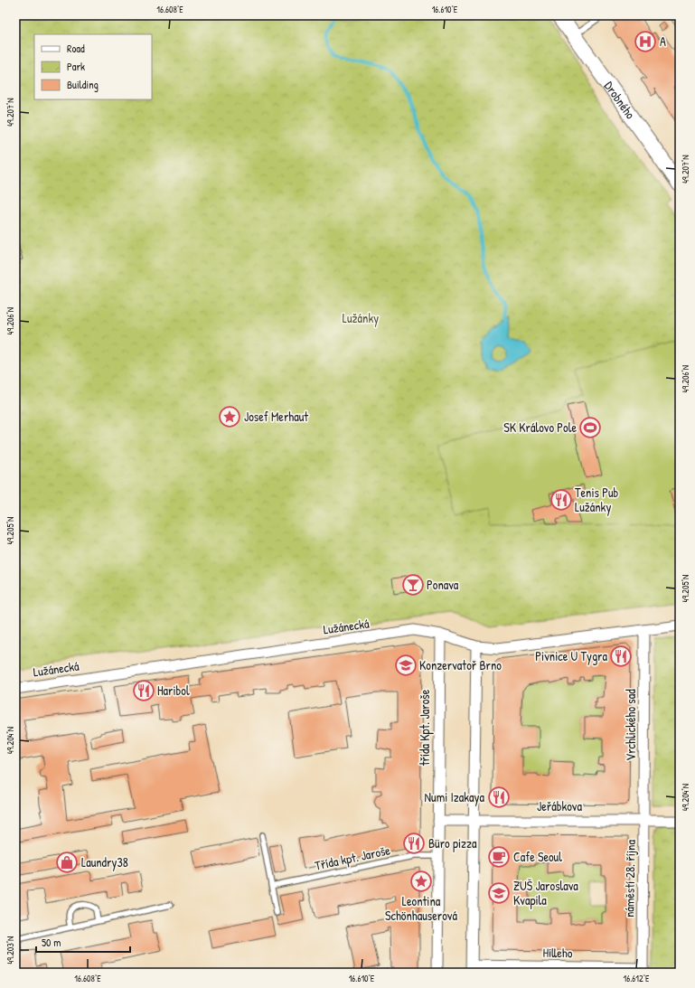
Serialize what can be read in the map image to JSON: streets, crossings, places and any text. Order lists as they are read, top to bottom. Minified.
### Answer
{"streets":{"street":["Drobného","Lužánecká","Vrchlického sad","třída Kpt. Jaroše","Jeřábkova","náměstí 28. října","Hilleho"],"lane":["Třída kpt. Jaroše"]},"crossings":[["Lužánecká","Vrchlického sad"],["Lužánecká","třída Kpt. Jaroše"],["Vrchlického sad","Jeřábkova"],["Vrchlického sad","náměstí 28. října"],["třída Kpt. Jaroše","Třída kpt. Jaroše"],["Jeřábkova","náměstí 28. října"],["náměstí 28. října","Hilleho"]],"parks":["Lužánky"],"places":{"hospital":["A"],"place":["Josef Merhaut","Leontina Schönhauserová"],"sports":["SK Královo Pole"],"restaurant":["Tenis Pub Lužánky","Pivnice U Tygra","Haribol","Numi Izakaya","Büro pizza"],"bar":["Ponava"],"school or university":["Konzervatoř Brno","ZUŠ Jaroslava Kvapila"],"cafe":["Cafe Seoul"],"shop":["Laundry38"]},"legend":["Road","Park","Building"],"scale_bar":"50 m","coordinates":["16.608°E","16.610°E","49.207°N","49.206°N","49.205°N","49.204°N","49.203°N","16.612°E"]}
